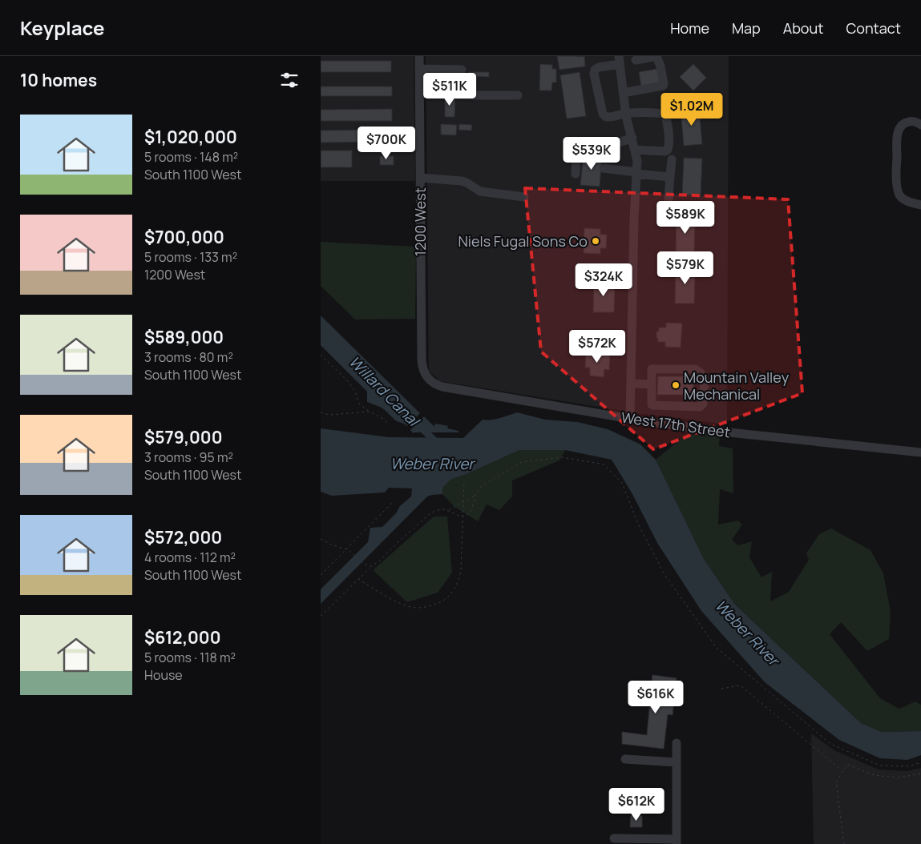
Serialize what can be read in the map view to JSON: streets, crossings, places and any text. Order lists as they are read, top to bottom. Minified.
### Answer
{"streets":{"street":["1200 West","West 17th Street"]},"crossings":[["1200 West","West 17th Street"]],"water":["Willard Canal","Weber River"],"places":["Niels Fugal Sons Co","Mountain Valley Mechanical"],"page":{"header":"Keyplace","nav":["Home","Map","About","Contact"],"heading":"10 homes","price":["$511K","$1.02M","$700K","$539K","$589K","$579K","$324K","$572K","$616K","$612K"],"list":[{"name":"$1,020,000","note":"5 rooms · 148 m² · South 1100 West"},{"name":"$700,000","note":"5 rooms · 133 m² · 1200 West"},{"name":"$589,000","note":"3 rooms · 80 m² · South 1100 West"},{"name":"$579,000","note":"3 rooms · 95 m² · South 1100 West"},{"name":"$572,000","note":"4 rooms · 112 m² · South 1100 West"},{"name":"$612,000","note":"5 rooms · 118 m² · House"}]}}
